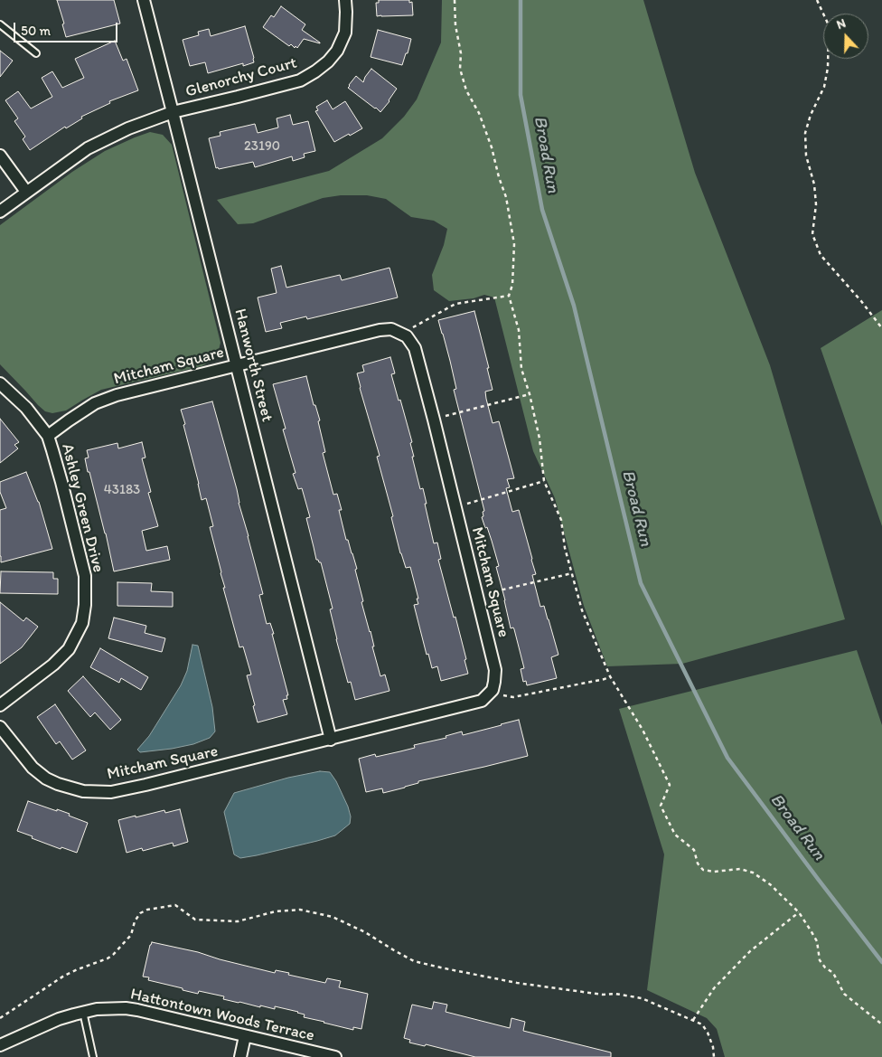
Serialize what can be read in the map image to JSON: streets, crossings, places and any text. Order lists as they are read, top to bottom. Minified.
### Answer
{"streets":{"street":["Glenorchy Court","Hanworth Street","Mitcham Square","Ashley Green Drive","Hattontown Woods Terrace"]},"crossings":[["Glenorchy Court","Hanworth Street"],["Hanworth Street","Mitcham Square"],["Mitcham Square","Ashley Green Drive"]],"water":["Broad Run"],"house_numbers":["23190","43183"],"scale_bar":"50 m","north":"top"}
